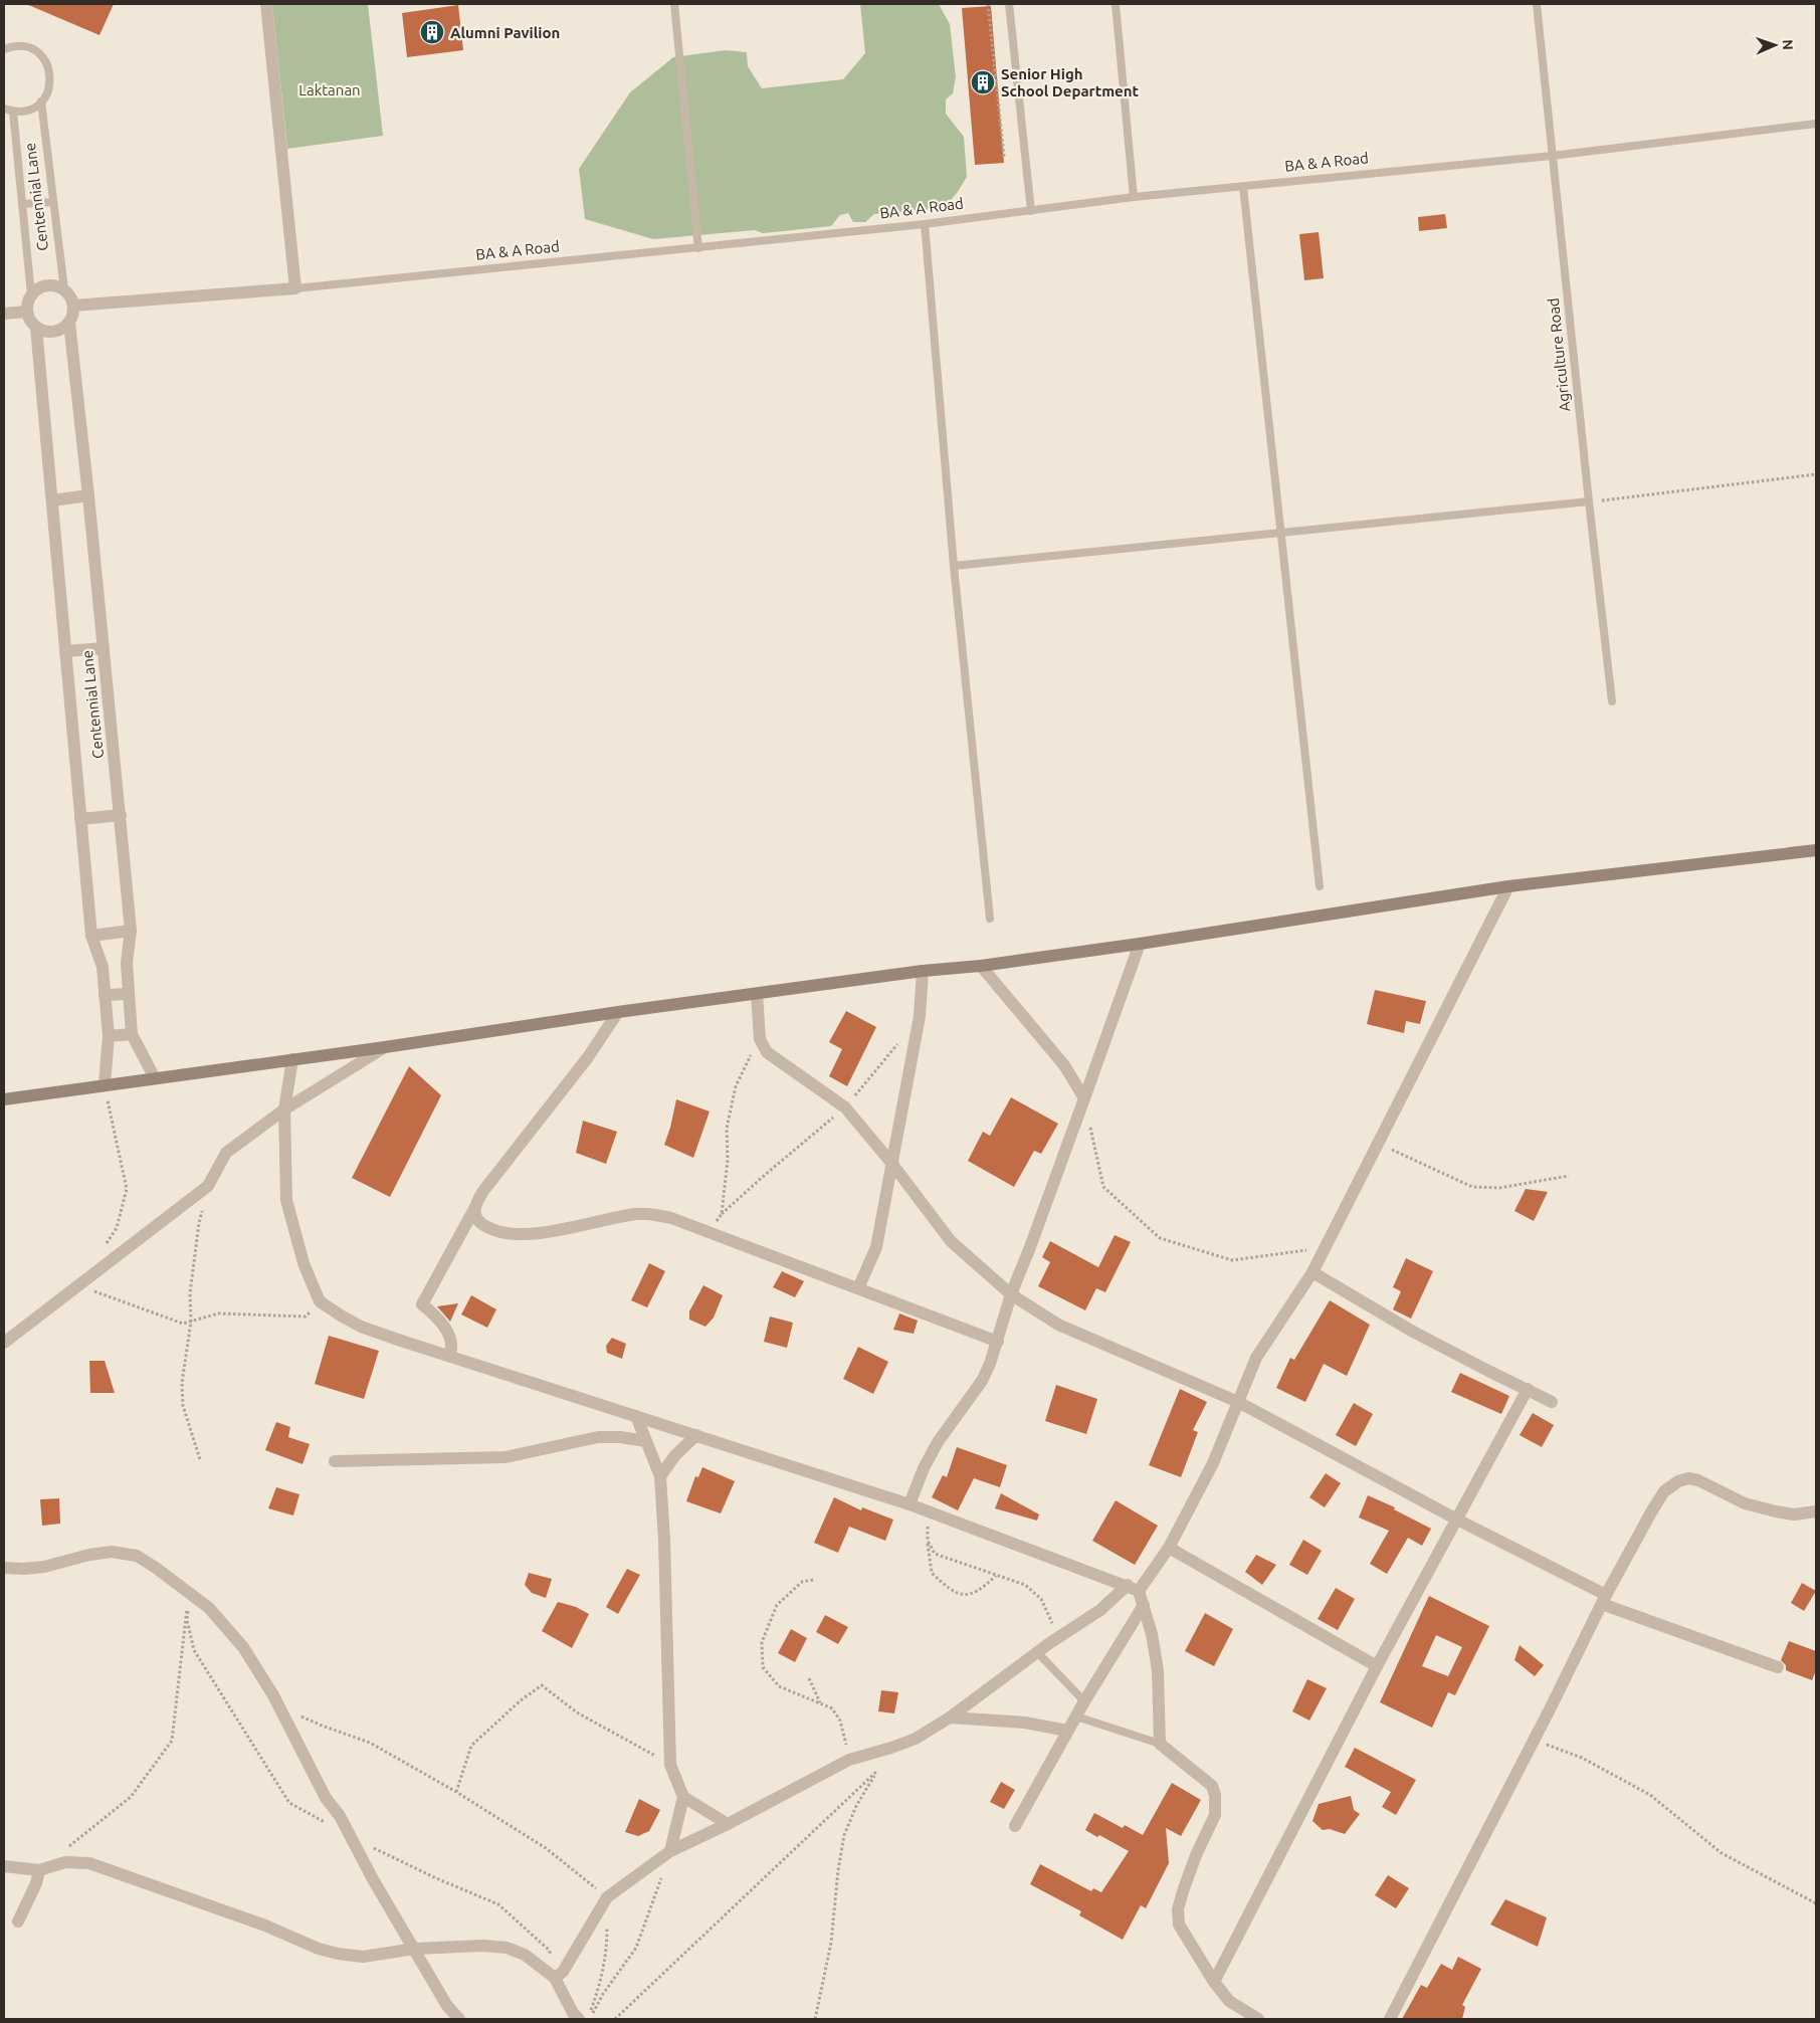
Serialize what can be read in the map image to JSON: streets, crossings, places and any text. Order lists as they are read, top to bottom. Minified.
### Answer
{"streets":{"street":["Centennial Lane"],"lane":["BA & A Road","Agriculture Road"]},"crossings":[["BA & A Road","Agriculture Road"]],"parks":["Laktanan"],"places":{"building":["Alumni Pavilion","Senior High School Department"]},"north":"right"}
